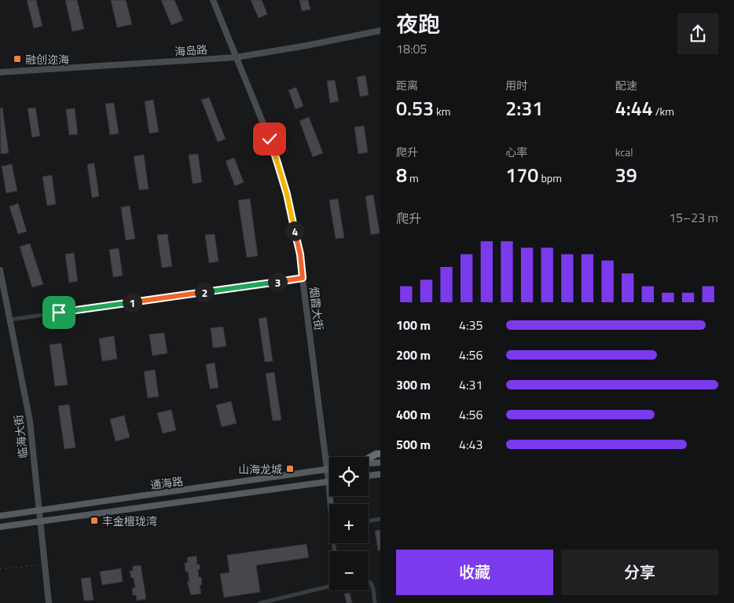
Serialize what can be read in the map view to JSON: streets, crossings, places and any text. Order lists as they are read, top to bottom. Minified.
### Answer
{"streets":{"main road":["通海路"],"street":["海岛路","烟霞大街","临海大街"]},"crossings":[["海岛路","烟霞大街"],["烟霞大街","通海路"],["临海大街","通海路"]],"places":{"transit":["融创迩海","山海龙城","丰金檀珑湾"]},"page":{"heading":["夜跑","18:05"],"stats":[["距离","0.53 km"],["用时","2:31"],["配速","4:44 /km"],["爬升","8 m"],["心率","170 bpm"],["kcal","39"]],"chart":["爬升","15–23 m"],"pins":["4","3","2","1"],"list":[{"name":"100 m","note":"4:35"},{"name":"200 m","note":"4:56"},{"name":"300 m","note":"4:31"},{"name":"400 m","note":"4:56"},{"name":"500 m","note":"4:43"}],"map_buttons":["+","−"],"buttons":["收藏","分享"]}}
